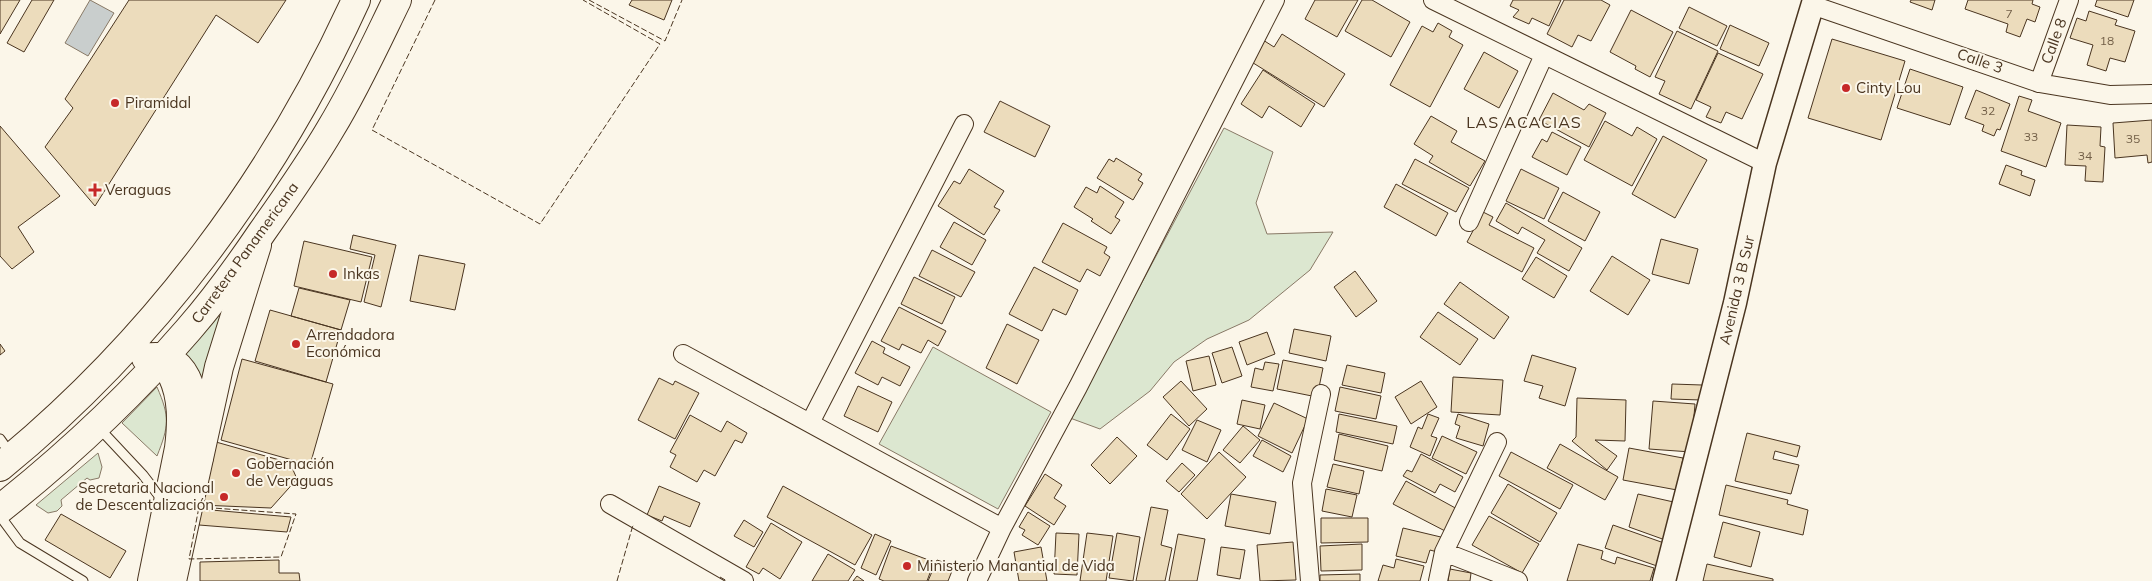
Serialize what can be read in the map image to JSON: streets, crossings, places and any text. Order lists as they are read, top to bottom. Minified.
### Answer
{"streets":{"main road":["Carretera Panamericana"],"street":["Calle 8","Calle 3","Avenida 3 B Sur"]},"crossings":[["Calle 8","Calle 3"],["Calle 3","Avenida 3 B Sur"]],"districts":["LAS ACACIAS"],"places":{"other":["Cinty Lou","Piramidal","Inkas","Arrendadora Económica","Gobernación de Veraguas","Secretaria Nacional de Descentalización","Ministerio Manantial de Vida"],"health":["Veraguas"]},"house_numbers":["7","18","32","33","35","34"]}
